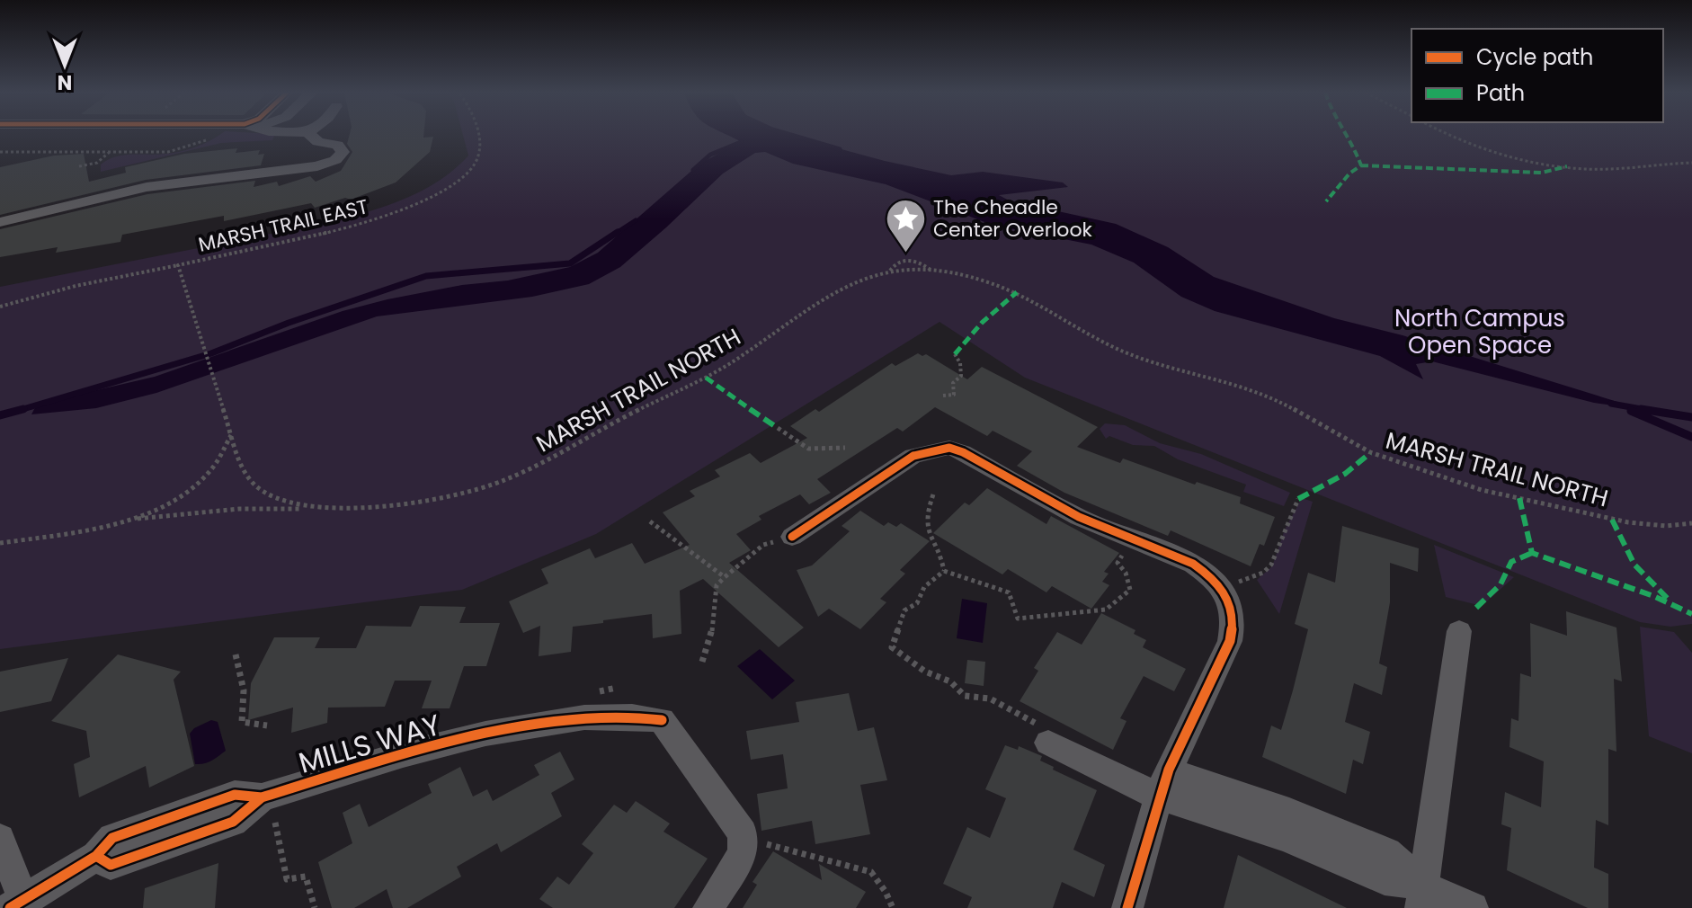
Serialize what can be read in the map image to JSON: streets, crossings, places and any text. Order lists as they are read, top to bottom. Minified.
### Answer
{"streets":{"street":["MILLS WAY"],"path":["MARSH TRAIL EAST","MARSH TRAIL NORTH"]},"crossings":[["MARSH TRAIL EAST","MARSH TRAIL NORTH"]],"parks":["North Campus Open Space"],"places":{"place":["The Cheadle Center Overlook"]},"legend":["Cycle path","Path"],"north":"bottom"}
